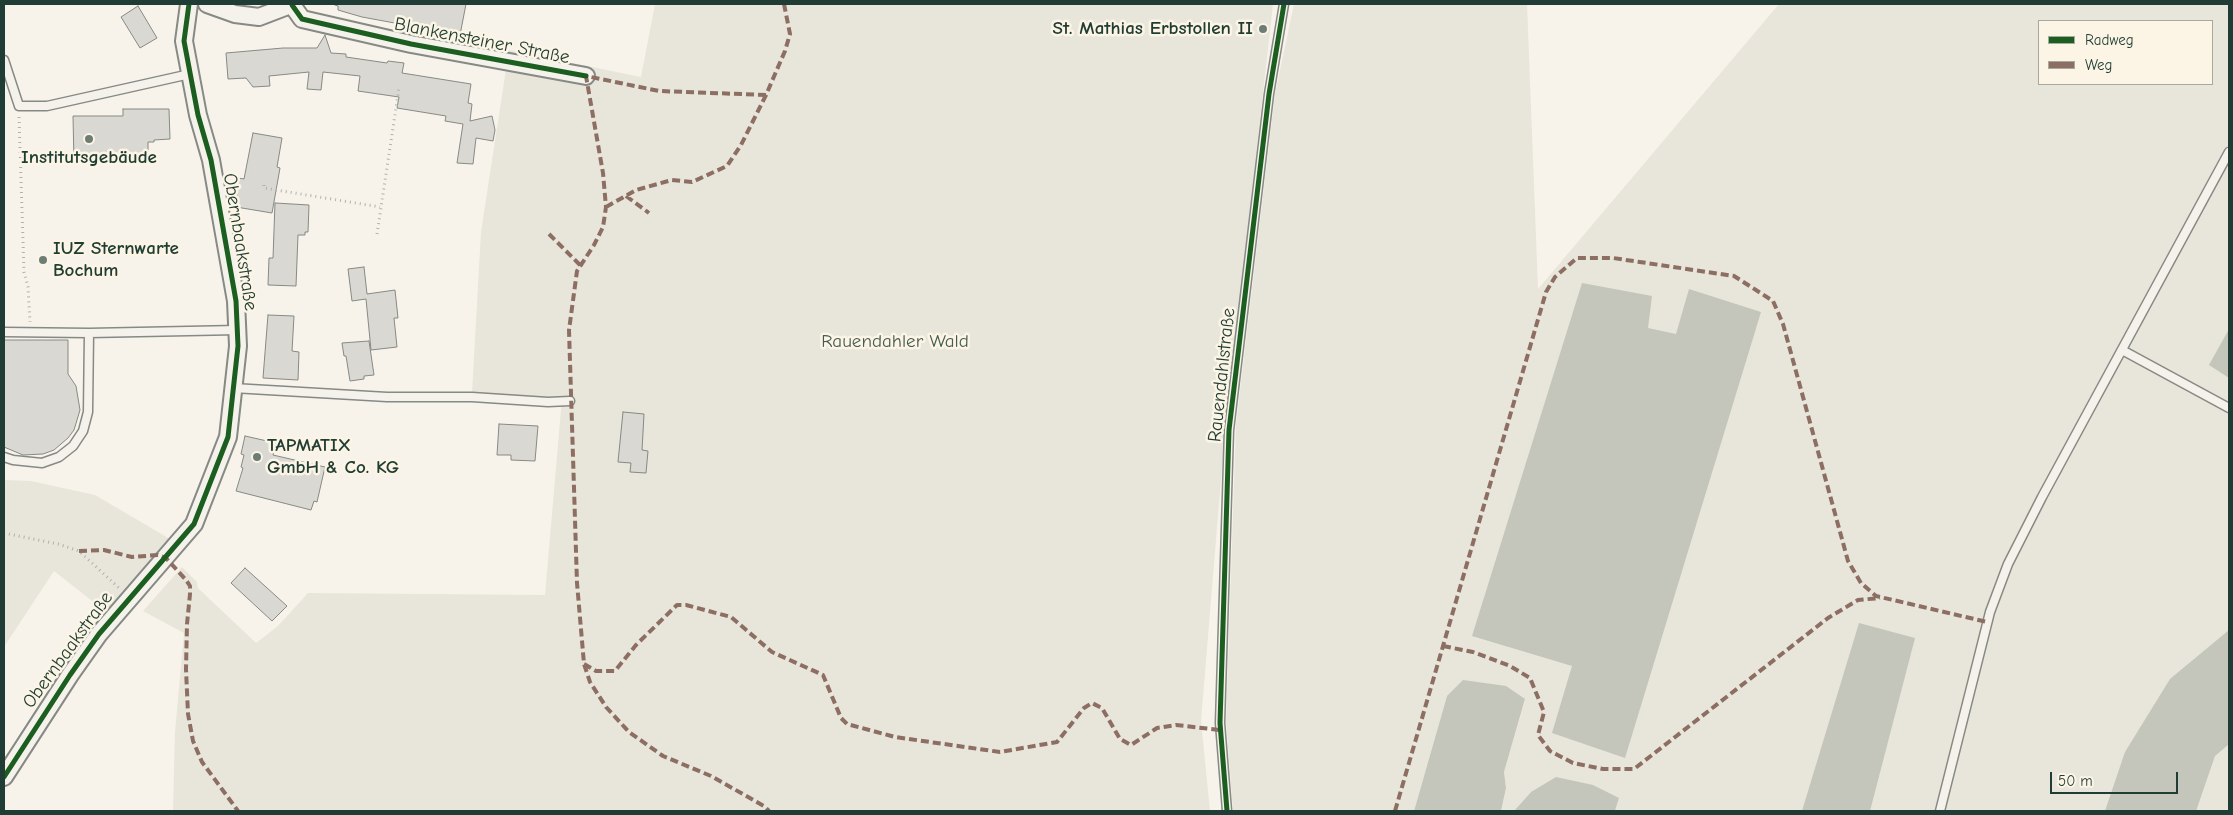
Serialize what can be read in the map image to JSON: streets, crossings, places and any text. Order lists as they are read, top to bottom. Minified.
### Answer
{"streets":{"street":["Blankensteiner Straße","Obernbaakstraße"],"lane":["Rauendahlstraße"]},"parks":["Rauendahler Wald"],"places":["St. Mathias Erbstollen II","Institutsgebäude","IUZ Sternwarte Bochum","TAPMATIX GmbH & Co. KG"],"legend":["Radweg","Weg"],"scale_bar":"50 m"}
